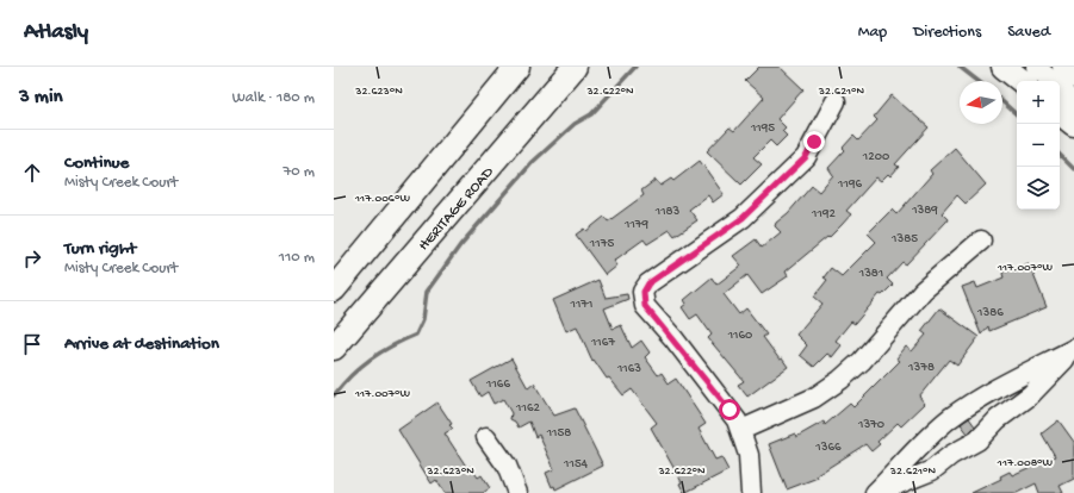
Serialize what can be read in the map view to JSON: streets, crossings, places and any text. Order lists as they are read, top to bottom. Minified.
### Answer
{"streets":{"main road":["HERITAGE ROAD"]},"house_numbers":["1195","1200","1196","1389","1183","1192","1179","1385","1175","1381","1171","1386","1160","1167","1378","1163","1166","1162","1370","1158","1366","1154"],"north":"left","page":{"header":"Atlasly","nav":["Map","Directions","Saved"],"heading":["3 min","Walk · 180 m"],"map_buttons":["+","−"],"list":[["Continue","Misty Creek Court","70 m"],["Turn right","Misty Creek Court","110 m"],"Arrive at destination"]},"coordinates":["32.623°N","32.622°N","32.621°N","117.006°W","117.007°W","117.008°W"]}
